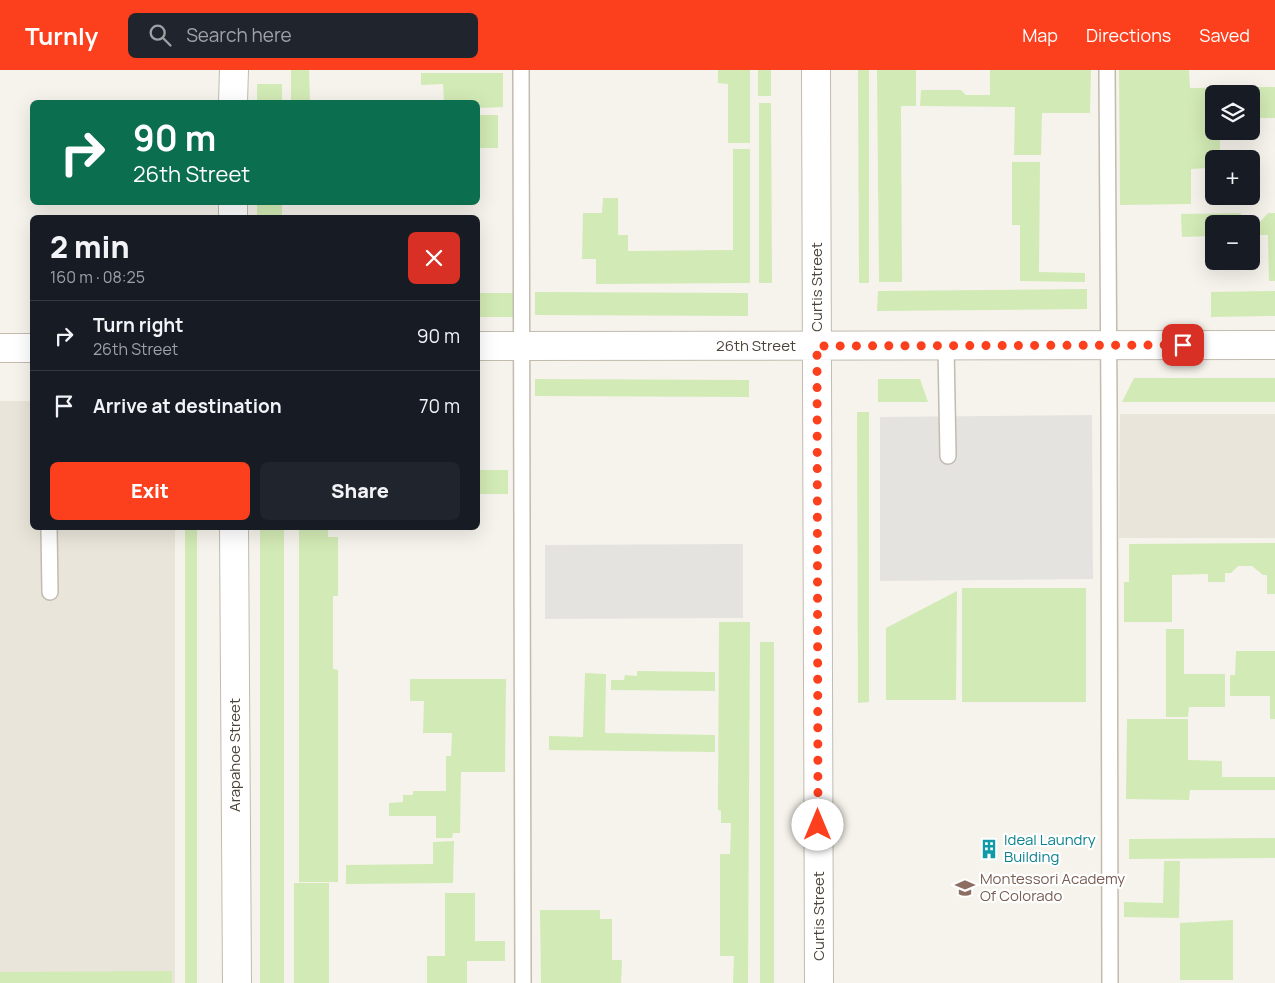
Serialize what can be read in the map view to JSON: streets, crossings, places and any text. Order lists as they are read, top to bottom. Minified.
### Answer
{"streets":{"street":["Curtis Street","26th Street","Arapahoe Street"]},"crossings":[["Curtis Street","26th Street"]],"places":{"building":["Ideal Laundry Building"],"school or university":["Montessori Academy Of Colorado"]},"page":{"header":"Turnly","search":"Search here","nav":["Map","Directions","Saved"],"map_buttons":["+","−"],"turn":["90 m","26th Street"],"heading":["2 min","160 m · 08:25"],"list":[{"name":"Turn right","note":"26th Street","value":"90 m"},{"name":"Arrive at destination","value":"70 m"}],"buttons":["Exit","Share"]}}
